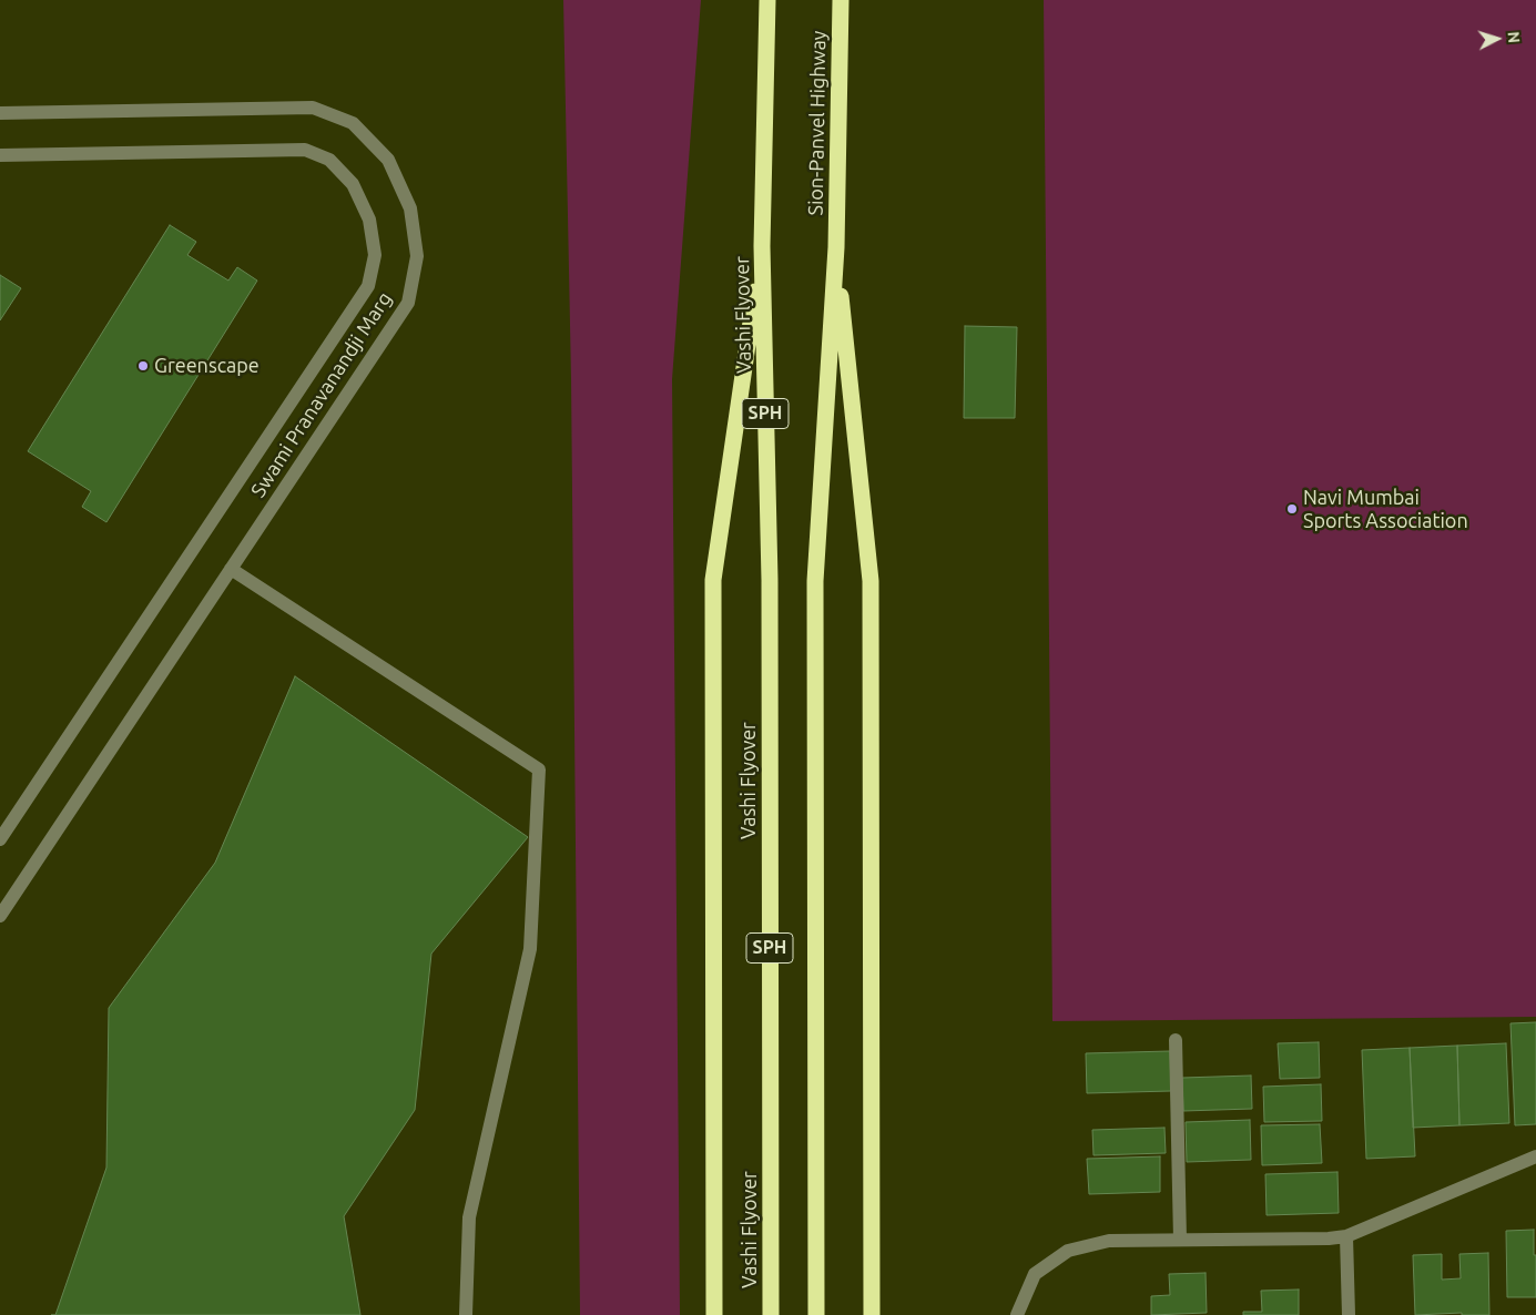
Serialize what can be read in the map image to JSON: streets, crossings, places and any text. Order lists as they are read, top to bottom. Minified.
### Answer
{"streets":{"highway":["Sion-Panvel Highway","Vashi Flyover","SPH"],"street":["Swami Pranavanandji Marg"]},"crossings":[["Sion-Panvel Highway","SPH"],["Vashi Flyover","SPH"]],"places":["Greenscape","Navi Mumbai Sports Association"],"north":"right"}
